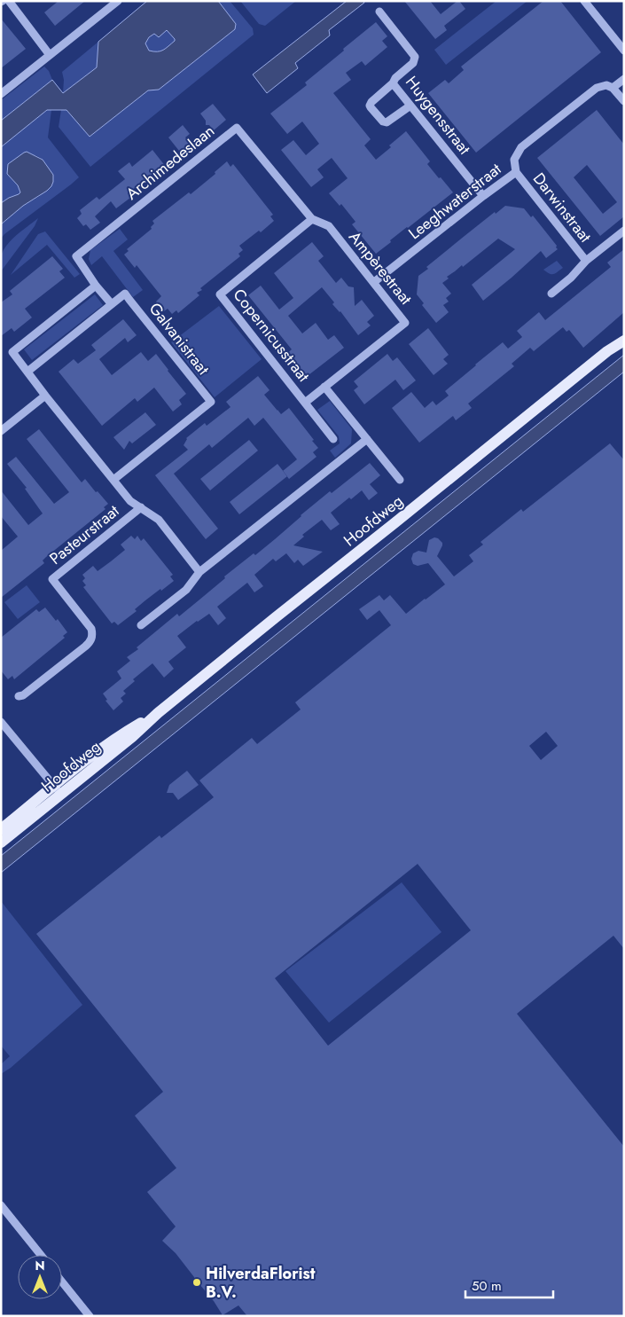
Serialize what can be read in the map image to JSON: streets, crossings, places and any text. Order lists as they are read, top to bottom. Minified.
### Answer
{"streets":{"main road":["Hoofdweg"],"street":["Huygensstraat","Archimedeslaan","Leeghwaterstraat","Darwinstraat","Ampèrestraat","Copernicusstraat","Galvanistraat","Pasteurstraat"]},"crossings":[["Huygensstraat","Leeghwaterstraat"],["Archimedeslaan","Ampèrestraat"],["Archimedeslaan","Copernicusstraat"],["Archimedeslaan","Galvanistraat"],["Leeghwaterstraat","Darwinstraat"],["Leeghwaterstraat","Ampèrestraat"],["Ampèrestraat","Copernicusstraat"]],"places":["HilverdaFlorist B.V."],"scale_bar":"50 m","north":"top"}
